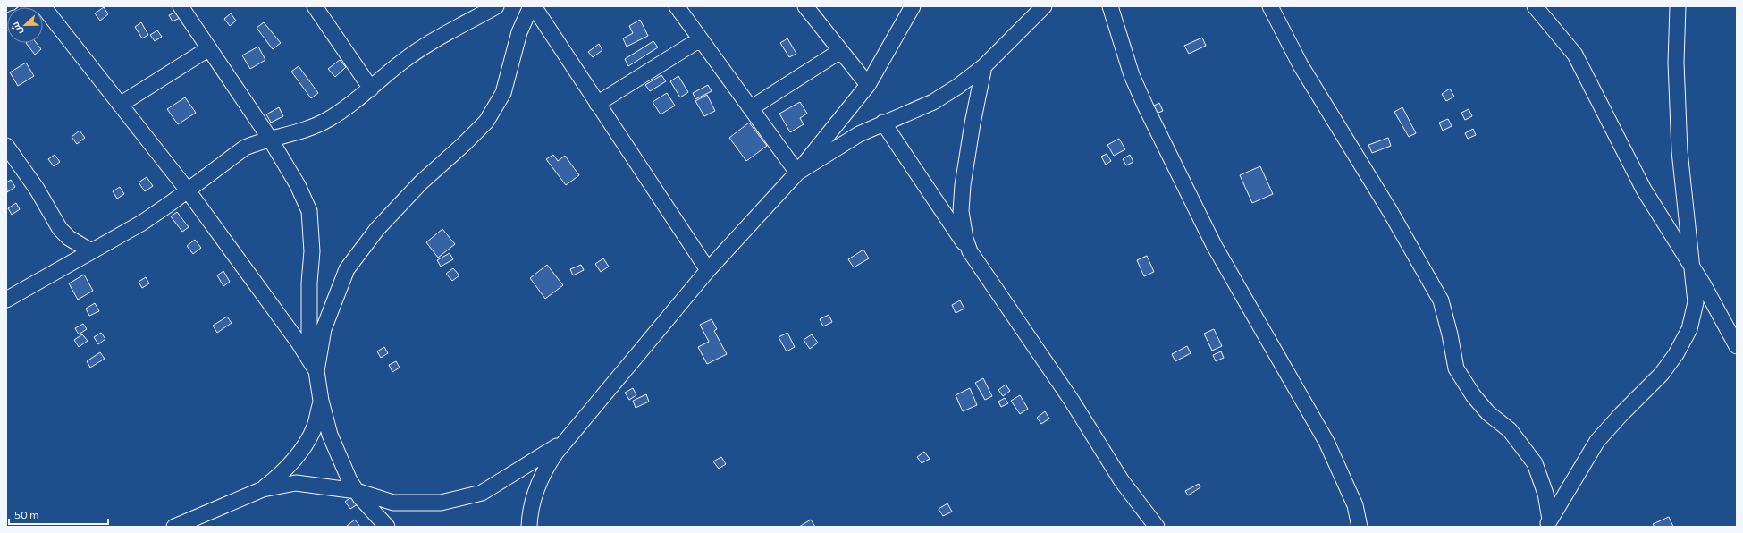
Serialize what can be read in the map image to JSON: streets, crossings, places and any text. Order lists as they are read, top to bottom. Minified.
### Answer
{"scale_bar":"50 m","north":"left"}
